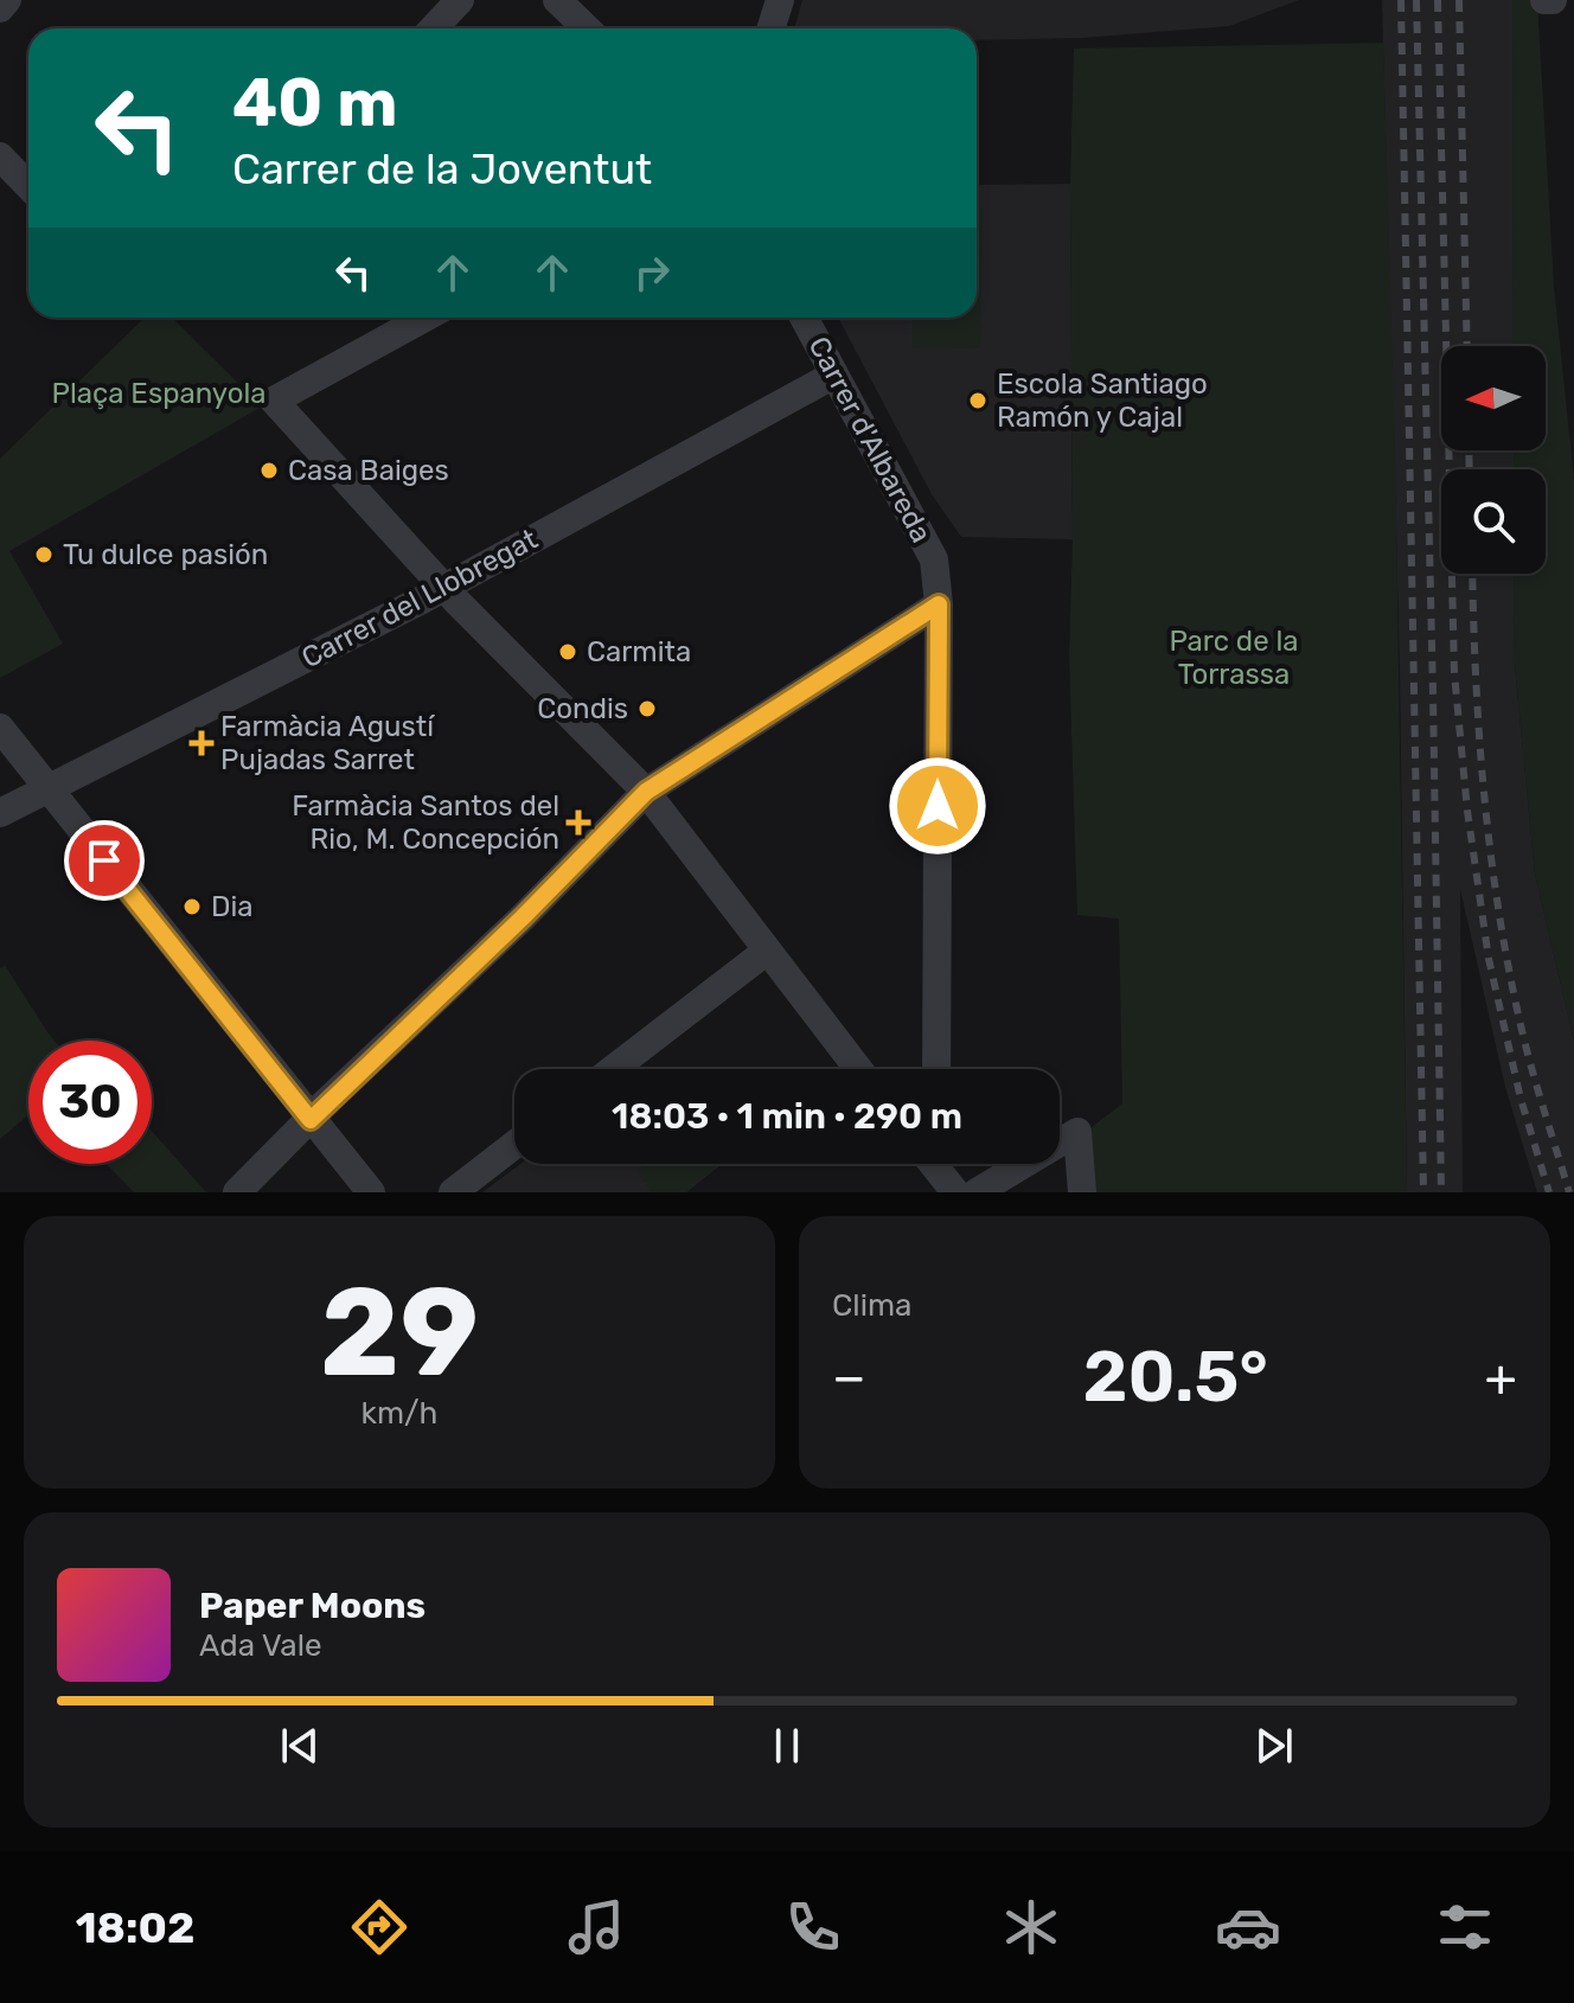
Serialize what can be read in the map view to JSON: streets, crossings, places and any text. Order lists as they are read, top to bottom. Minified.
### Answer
{"streets":{"street":["Carrer d'Albareda","Carrer del Llobregat"]},"crossings":[["Carrer d'Albareda","Carrer del Llobregat"]],"parks":["Plaça Espanyola","Parc de la Torrassa"],"places":{"other":["Escola Santiago Ramón y Cajal","Casa Baiges","Tu dulce pasión","Carmita","Condis","Dia"],"health":["Farmàcia Agustí Pujadas Sarret","Farmàcia Santos del Rio, M. Concepción"]},"north":"left","page":{"turn":["40 m","Carrer de la Joventut"],"limit":"30","trip":"18:03 · 1 min · 290 m","tile":[["29","km/h"],"Clima"],"heat":["−","20.5°","+"],"song":["Paper Moons","Ada Vale"],"tabs":"18:02"}}
